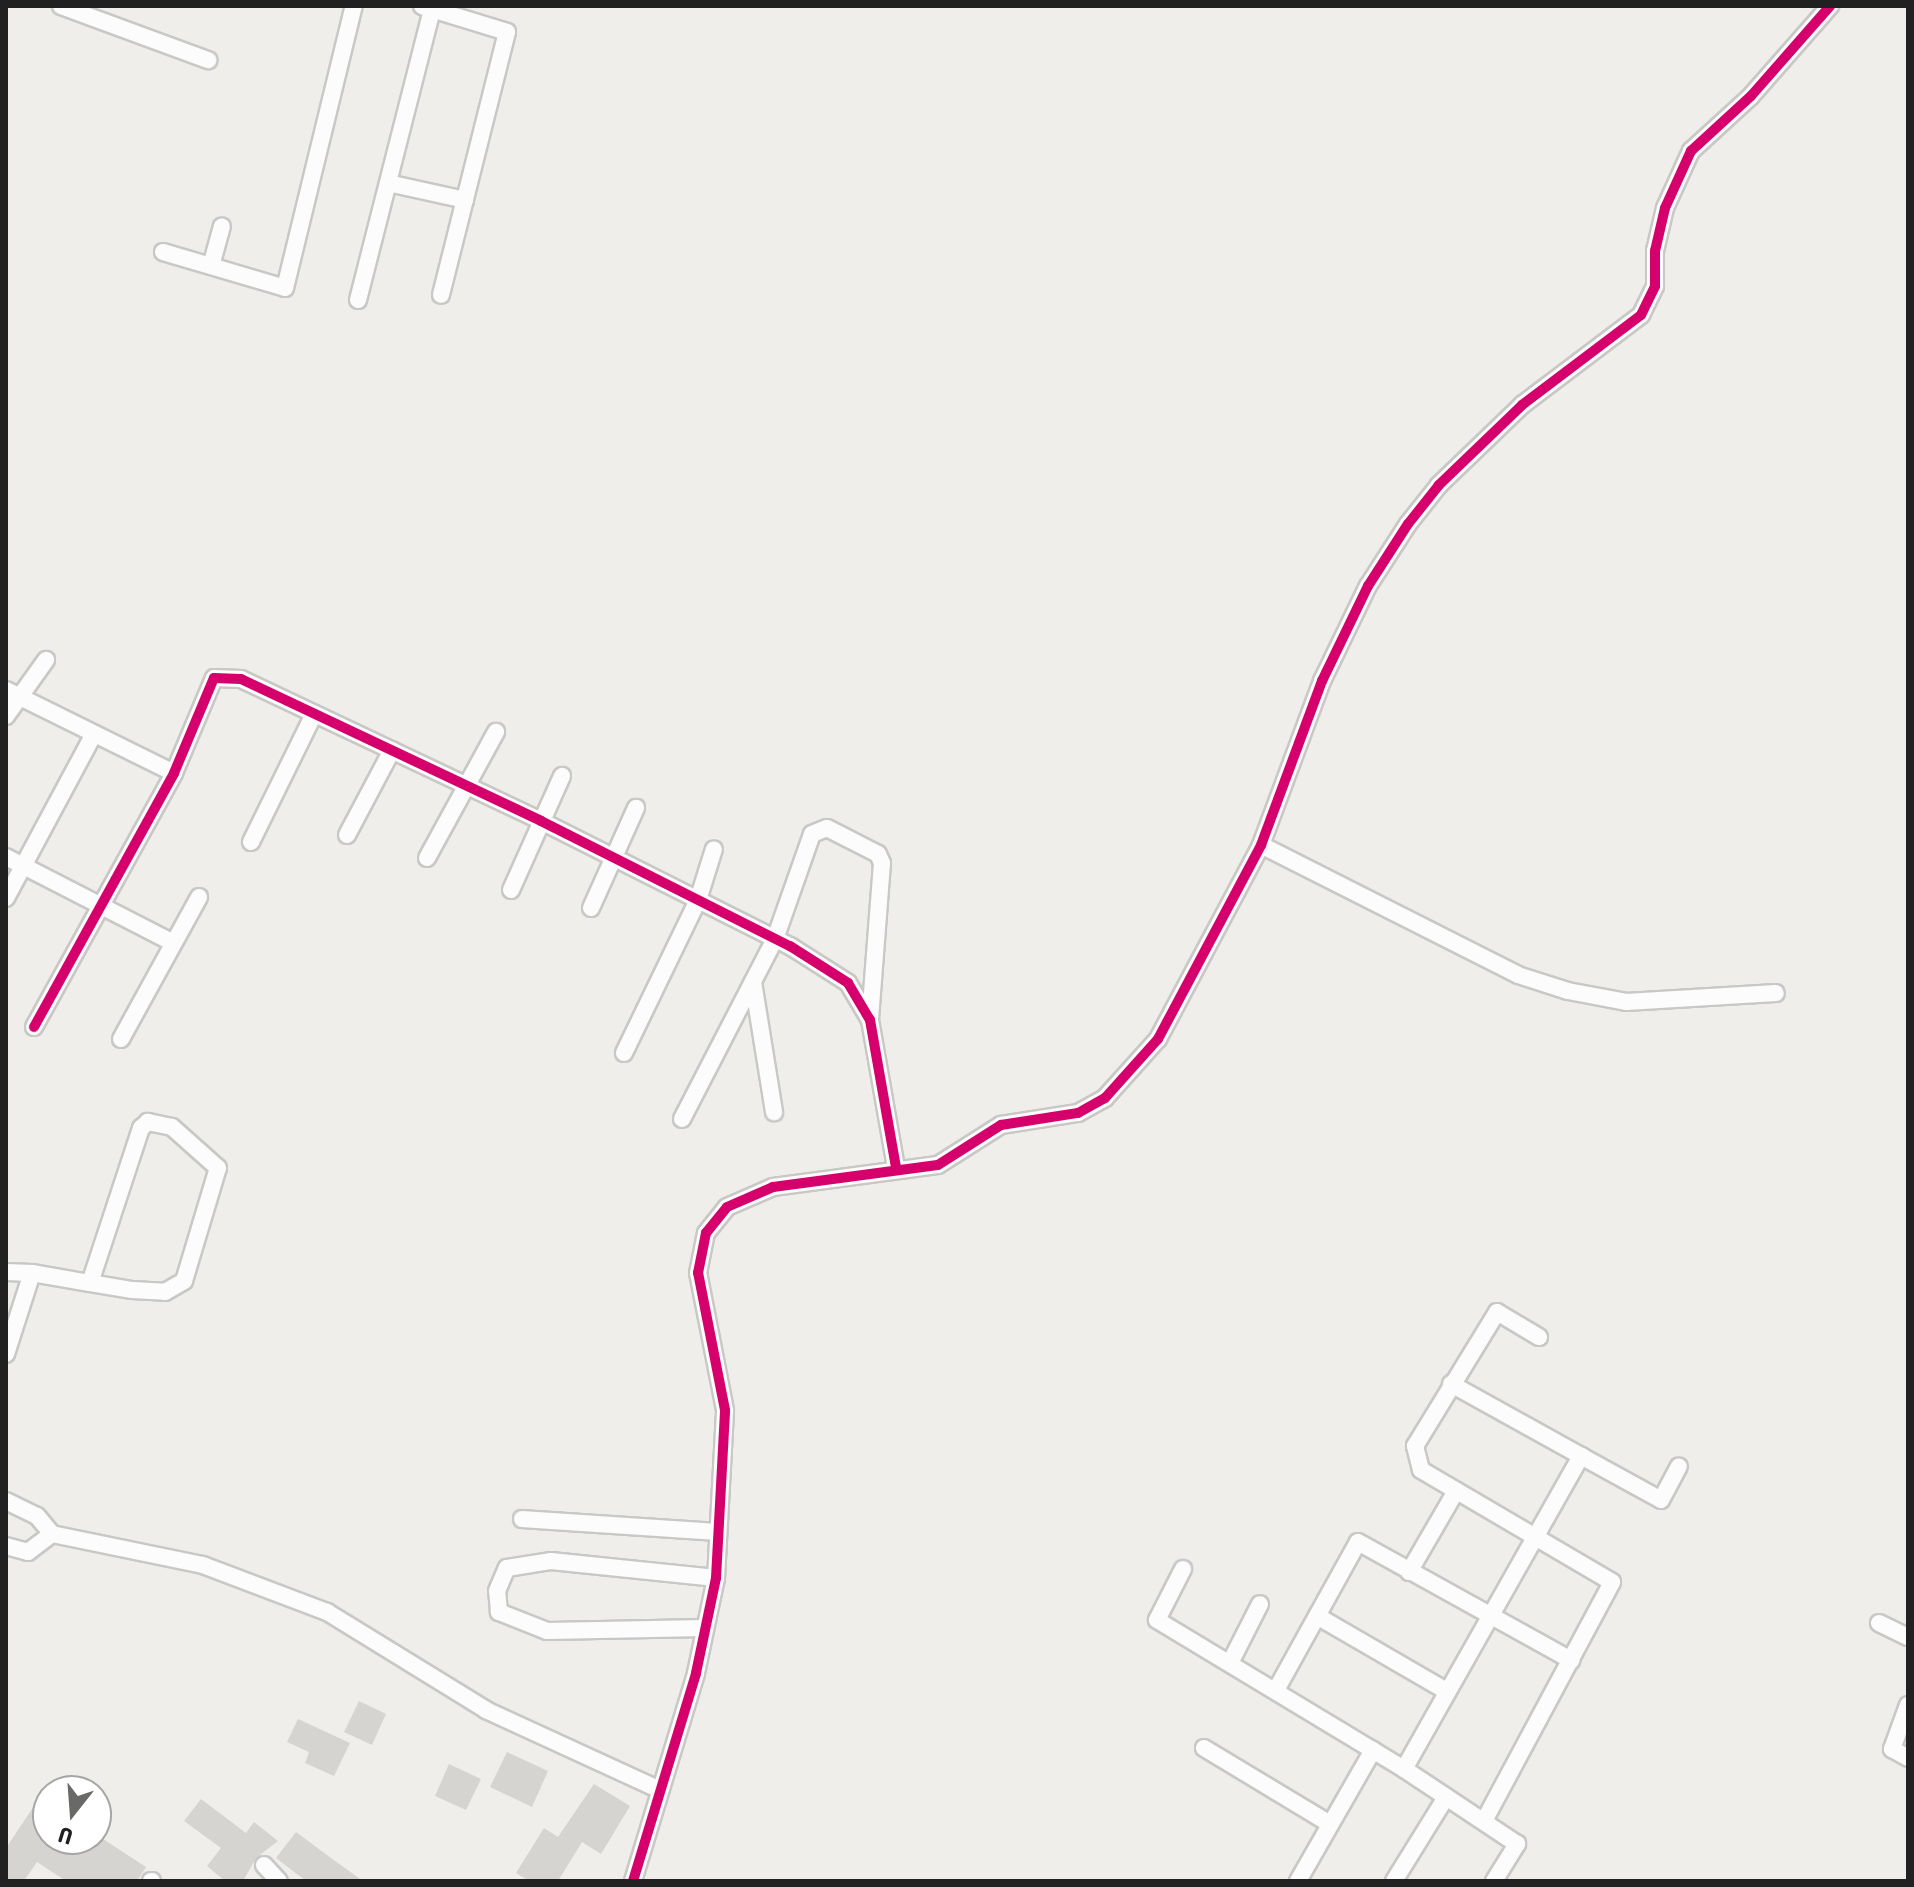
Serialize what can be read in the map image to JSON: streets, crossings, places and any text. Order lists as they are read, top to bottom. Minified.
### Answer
{"north":"bottom"}
